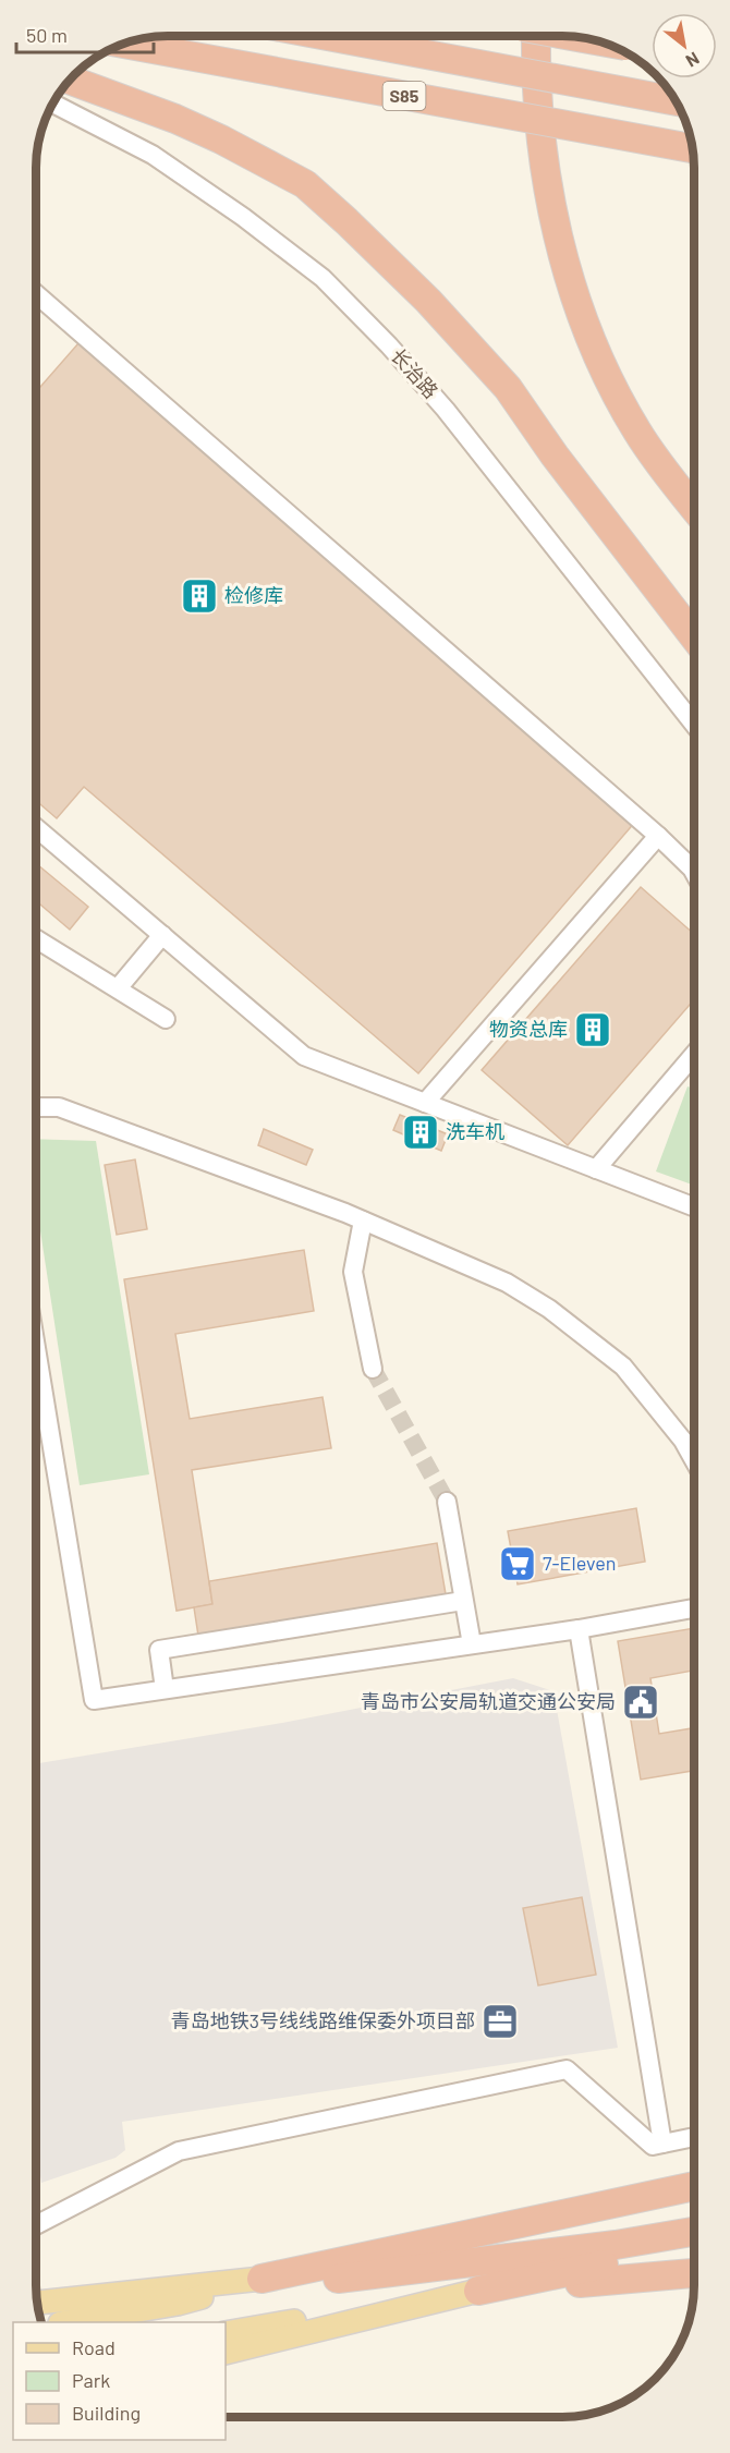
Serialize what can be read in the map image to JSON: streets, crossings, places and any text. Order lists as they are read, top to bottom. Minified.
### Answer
{"streets":{"highway":["S85"],"street":["长治路"]},"places":{"building":["检修库","物资总库","洗车机"],"supermarket":["7-Eleven"],"public building":["青岛市公安局轨道交通公安局"],"office":["青岛地铁3号线线路维保委外项目部"]},"legend":["Road","Park","Building"],"scale_bar":"50 m","north":"bottom right"}
